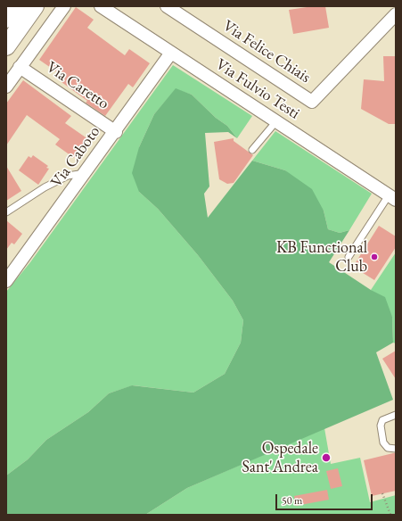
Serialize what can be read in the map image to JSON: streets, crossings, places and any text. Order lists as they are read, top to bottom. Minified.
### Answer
{"streets":{"street":["Via Felice Chiais","Via Caretto","Via Fulvio Testi","Via Caboto"]},"crossings":[["Via Caretto","Via Caboto"],["Via Fulvio Testi","Via Caboto"]],"places":["KB Functional Club","Ospedale Sant'Andrea"],"scale_bar":"50 m"}
